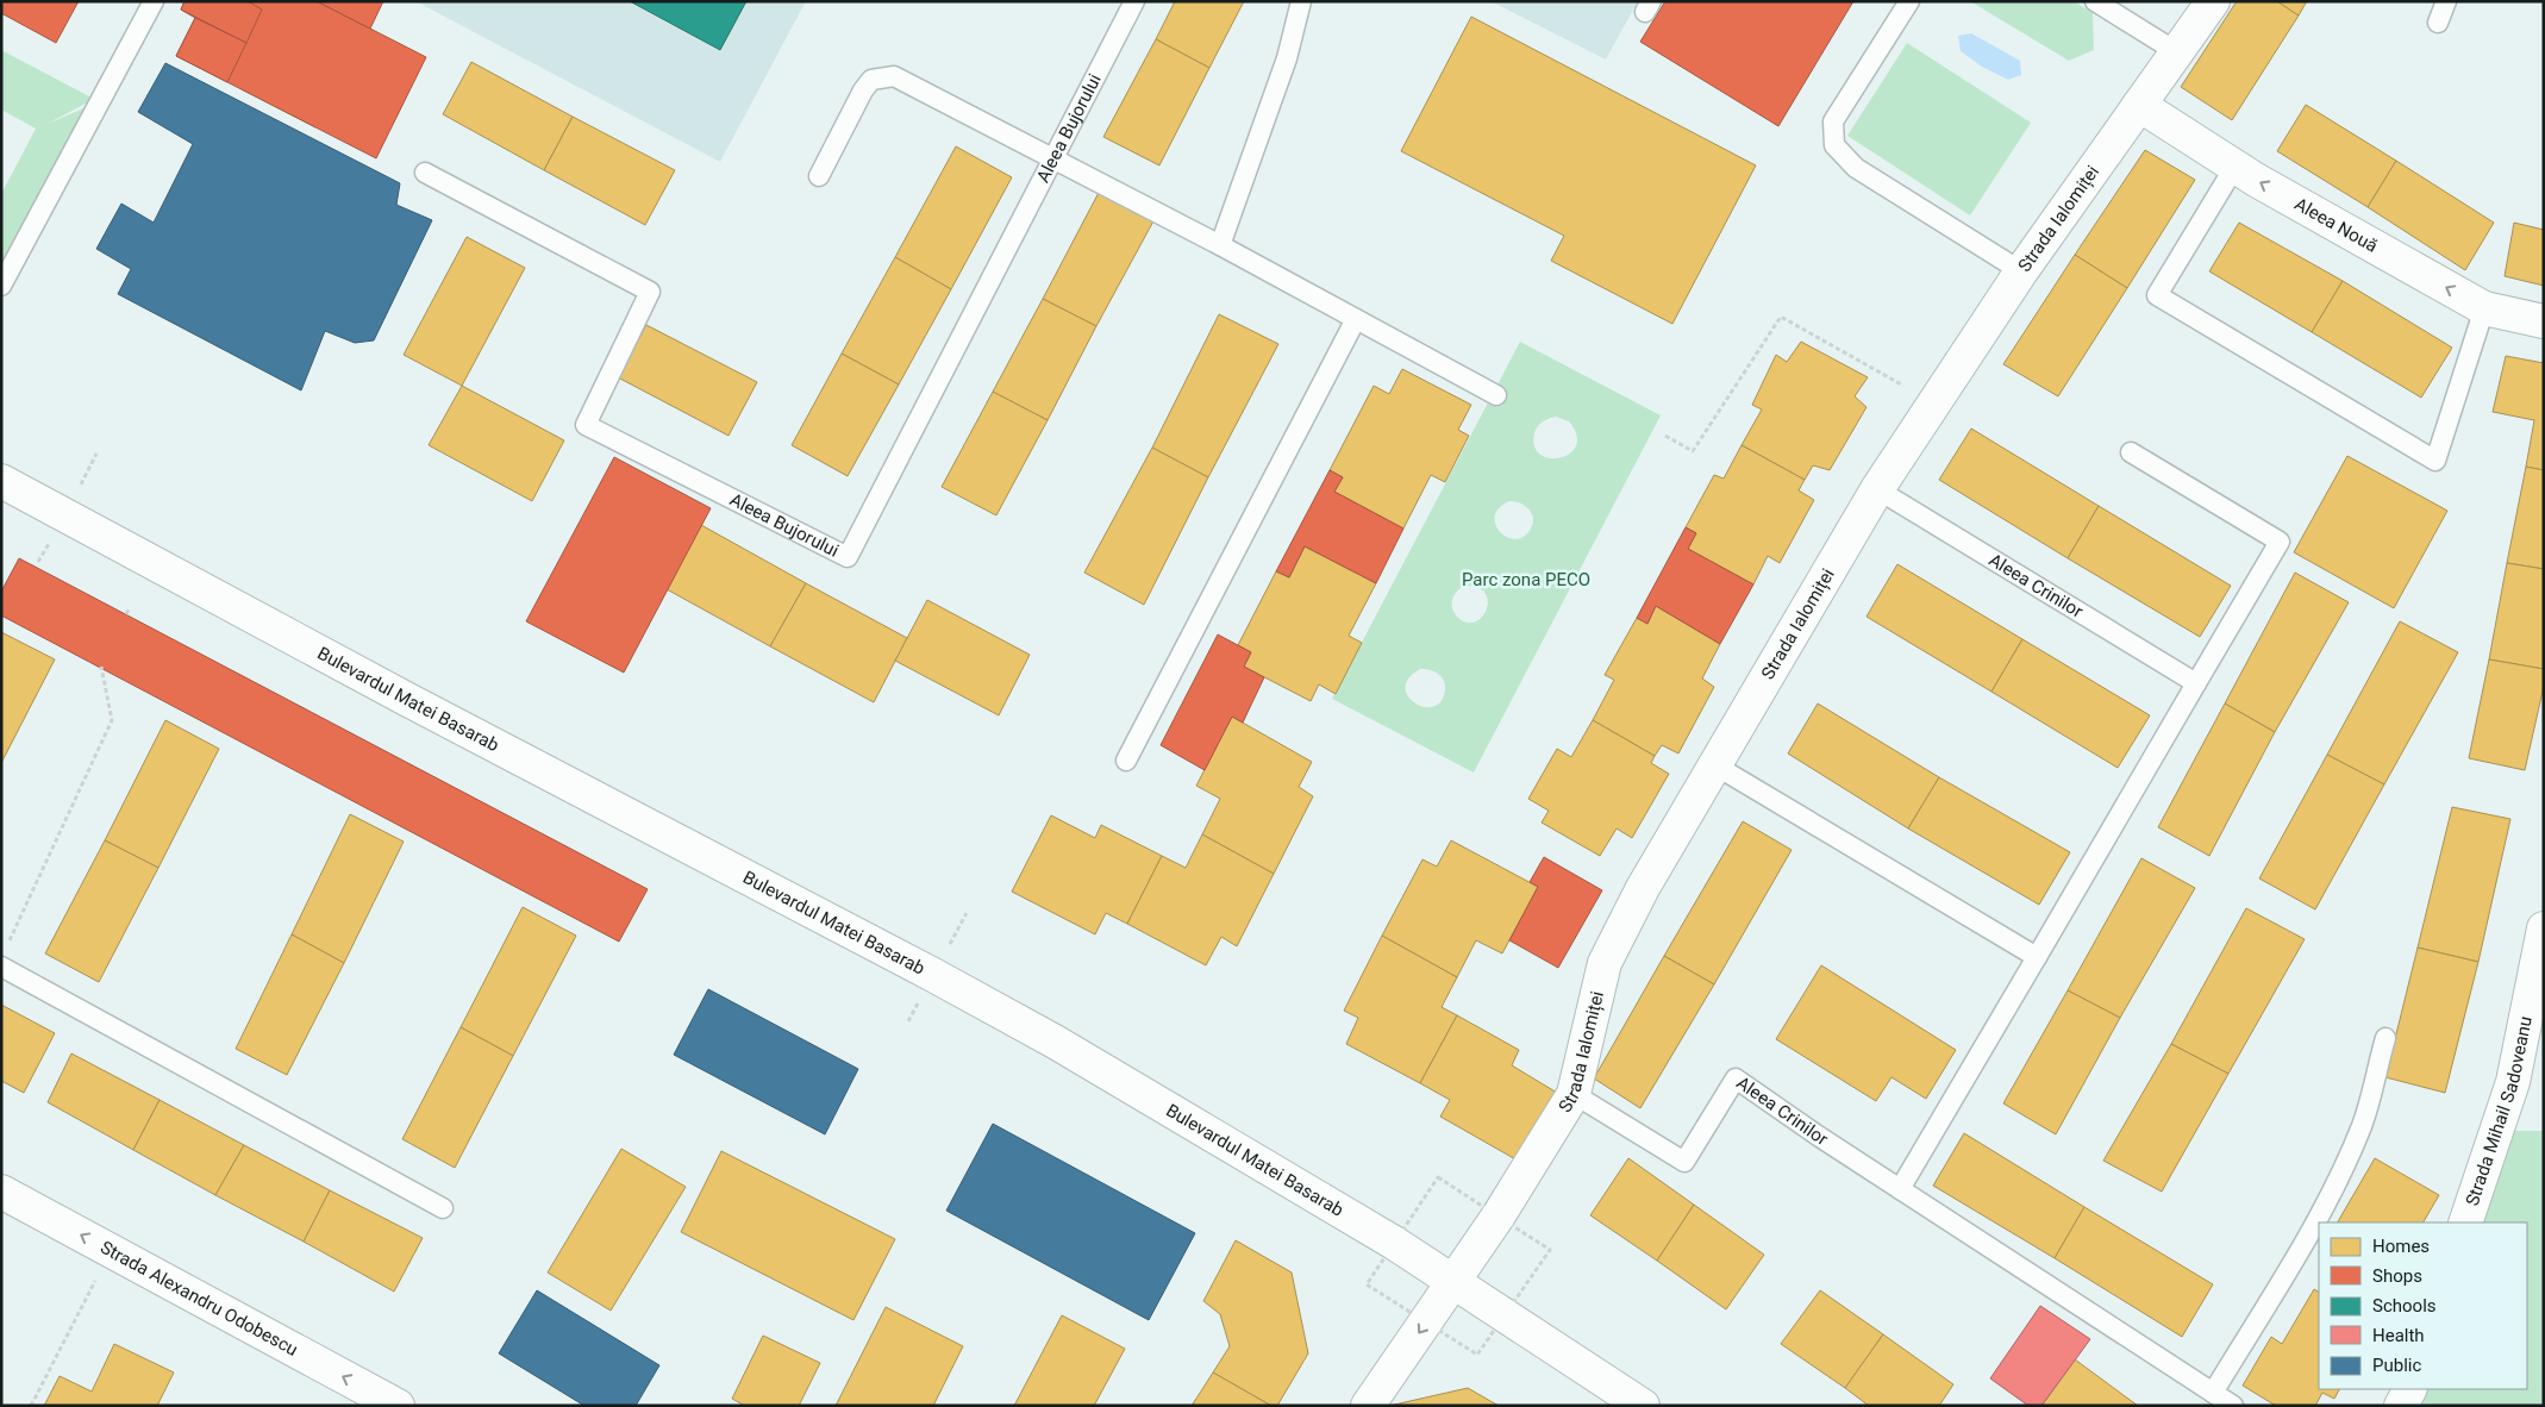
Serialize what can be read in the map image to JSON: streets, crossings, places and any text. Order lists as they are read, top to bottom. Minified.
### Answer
{"streets":{"street":["Strada Ialomiței","Aleea Nouă","Bulevardul Matei Basarab","Strada Mihail Sadoveanu","Strada Alexandru Odobescu"],"lane":["Aleea Bujorului","Aleea Crinilor"]},"crossings":[["Strada Ialomiței","Aleea Nouă"],["Strada Ialomiței","Aleea Crinilor"],["Strada Ialomiței","Bulevardul Matei Basarab"]],"one_way":["Aleea Nouă","Strada Alexandru Odobescu"],"parks":["Parc zona PECO"],"legend":["Homes","Shops","Schools","Health","Public"]}
